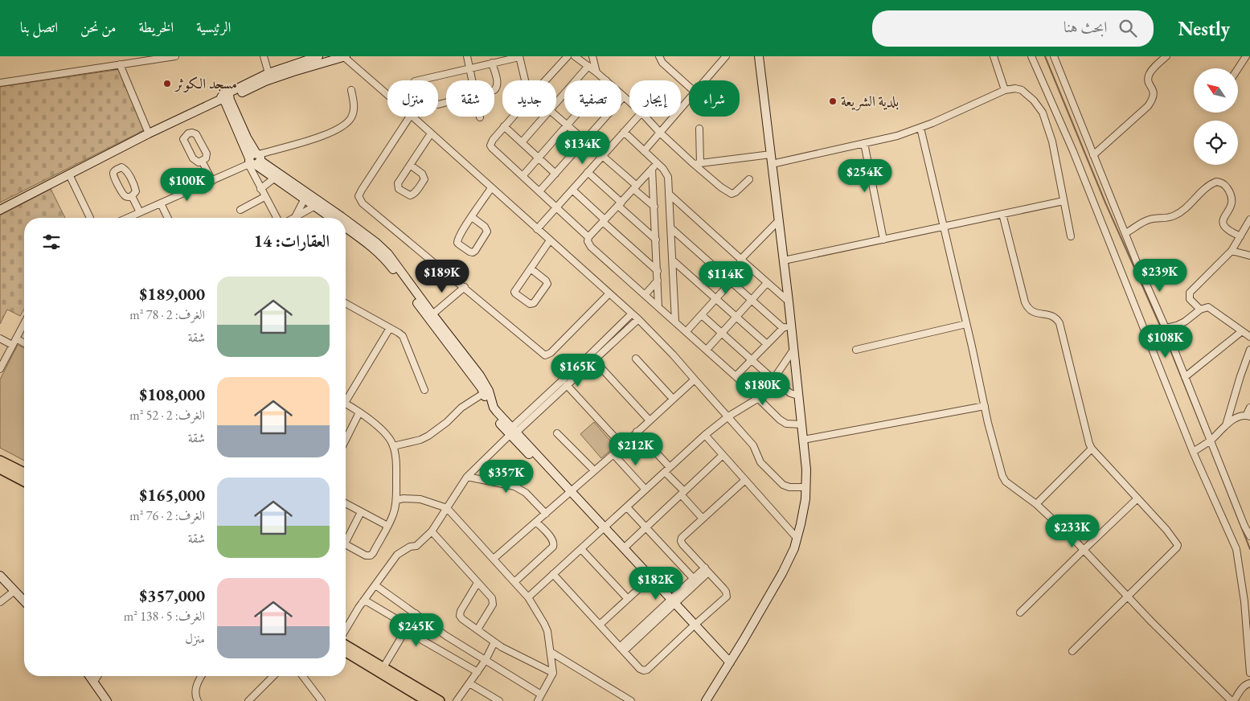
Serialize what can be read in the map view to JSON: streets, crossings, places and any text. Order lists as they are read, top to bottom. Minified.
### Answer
{"places":["مسجد الكوثر","بلدية الشريعة"],"north":"top left","page":{"header":"Nestly","search":"ابحث هنا","nav":["الرئيسية","الخريطة","من نحن","اتصل بنا"],"chip":["شراء","إيجار","تصفية","جديد","شقة","منزل"],"price":["$134K","$254K","$100K","$239K","$189K","$114K","$108K","$165K","$180K","$212K","$357K","$233K","$182K","$245K"],"heading":"العقارات: 14","list":[{"name":"$189,000","note":"الغرف: 2 · 78 m² · شقة"},{"name":"$108,000","note":"الغرف: 2 · 52 m² · شقة"},{"name":"$165,000","note":"الغرف: 2 · 76 m² · شقة"},{"name":"$357,000","note":"الغرف: 5 · 138 m² · منزل"}]}}
